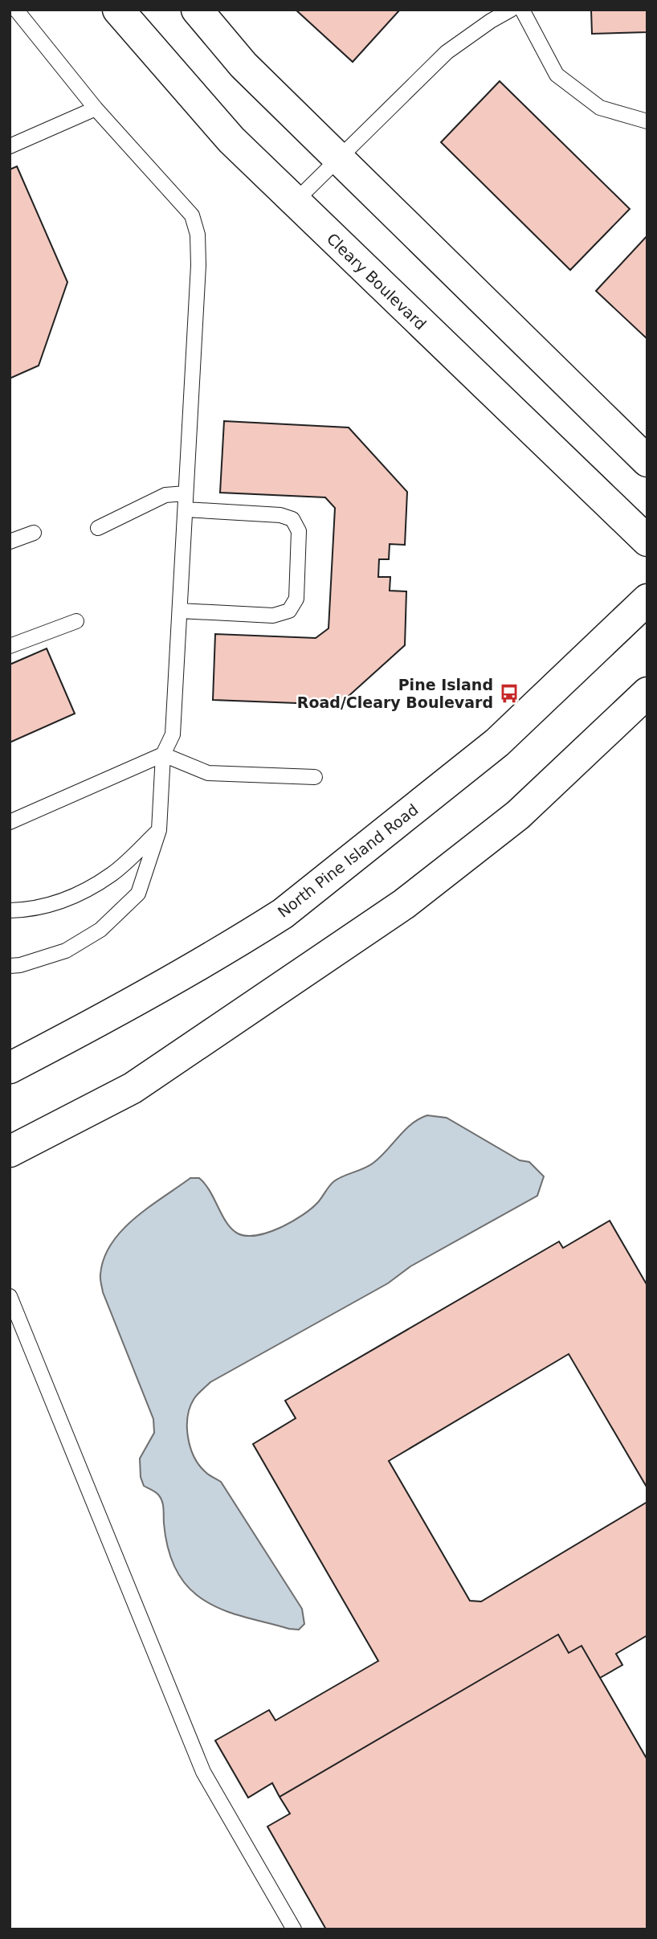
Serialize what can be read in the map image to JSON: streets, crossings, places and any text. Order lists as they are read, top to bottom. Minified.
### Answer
{"streets":{"main road":["Cleary Boulevard","North Pine Island Road"]},"places":{"bus stop":["Pine Island Road/Cleary Boulevard"]}}
